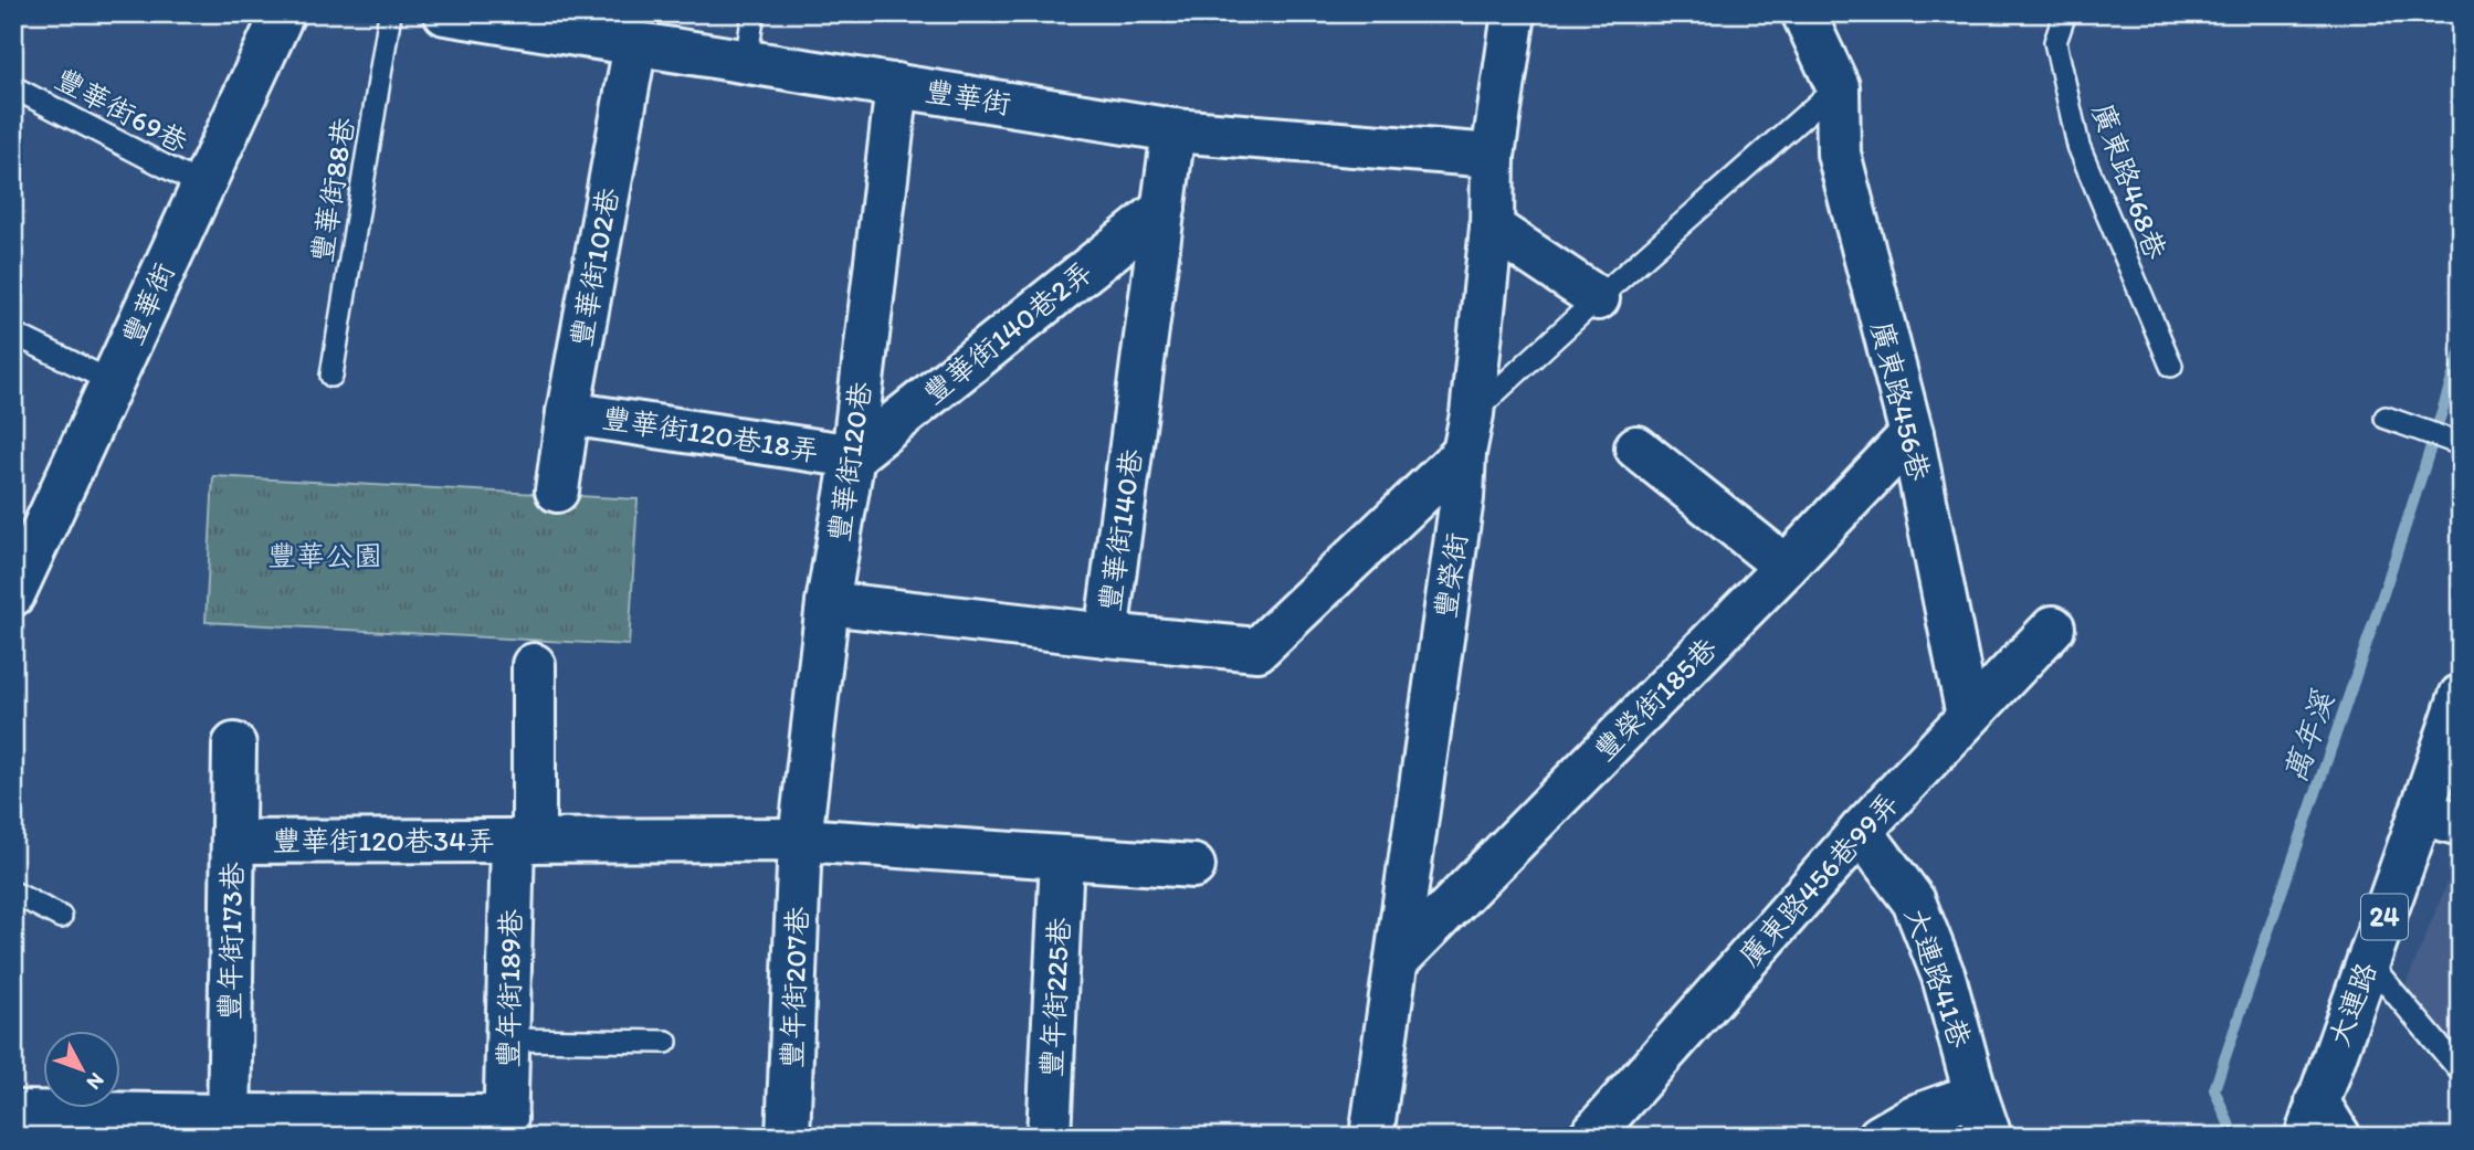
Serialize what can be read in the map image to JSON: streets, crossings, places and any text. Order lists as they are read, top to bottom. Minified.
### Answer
{"streets":{"street":["豐華街","豐華街102巷","豐華街140巷2弄","廣東路456巷","豐華街120巷18弄","豐華街120巷","豐華街140巷","豐榮街","豐榮街185巷","豐華街120巷34弄","廣東路456巷99弄","24","豐年街173巷","大連路41巷","豐年街207巷","豐年街189巷","豐年街225巷","大連路"],"lane":["豐華街69巷","廣東路468巷","豐華街88巷"]},"crossings":[["豐華街","豐華街69巷"],["豐華街","豐華街102巷"],["豐華街","豐華街120巷"],["豐華街","豐華街140巷"],["豐華街","豐榮街"],["豐華街102巷","豐華街120巷18弄"],["豐華街140巷2弄","豐華街120巷18弄"],["豐華街140巷2弄","豐華街120巷"],["豐華街140巷2弄","豐華街140巷"],["廣東路456巷","豐榮街185巷"],["廣東路456巷","廣東路456巷99弄"],["豐華街120巷18弄","豐華街120巷"],["豐華街120巷","豐華街120巷34弄"],["豐華街120巷","豐年街207巷"],["豐華街140巷","豐榮街"],["豐榮街","豐榮街185巷"],["豐華街120巷34弄","豐年街173巷"],["豐華街120巷34弄","豐年街207巷"],["豐華街120巷34弄","豐年街189巷"],["廣東路456巷99弄","大連路41巷"]],"water":["萬年溪"],"parks":["豐華公園"],"north":"bottom right"}
